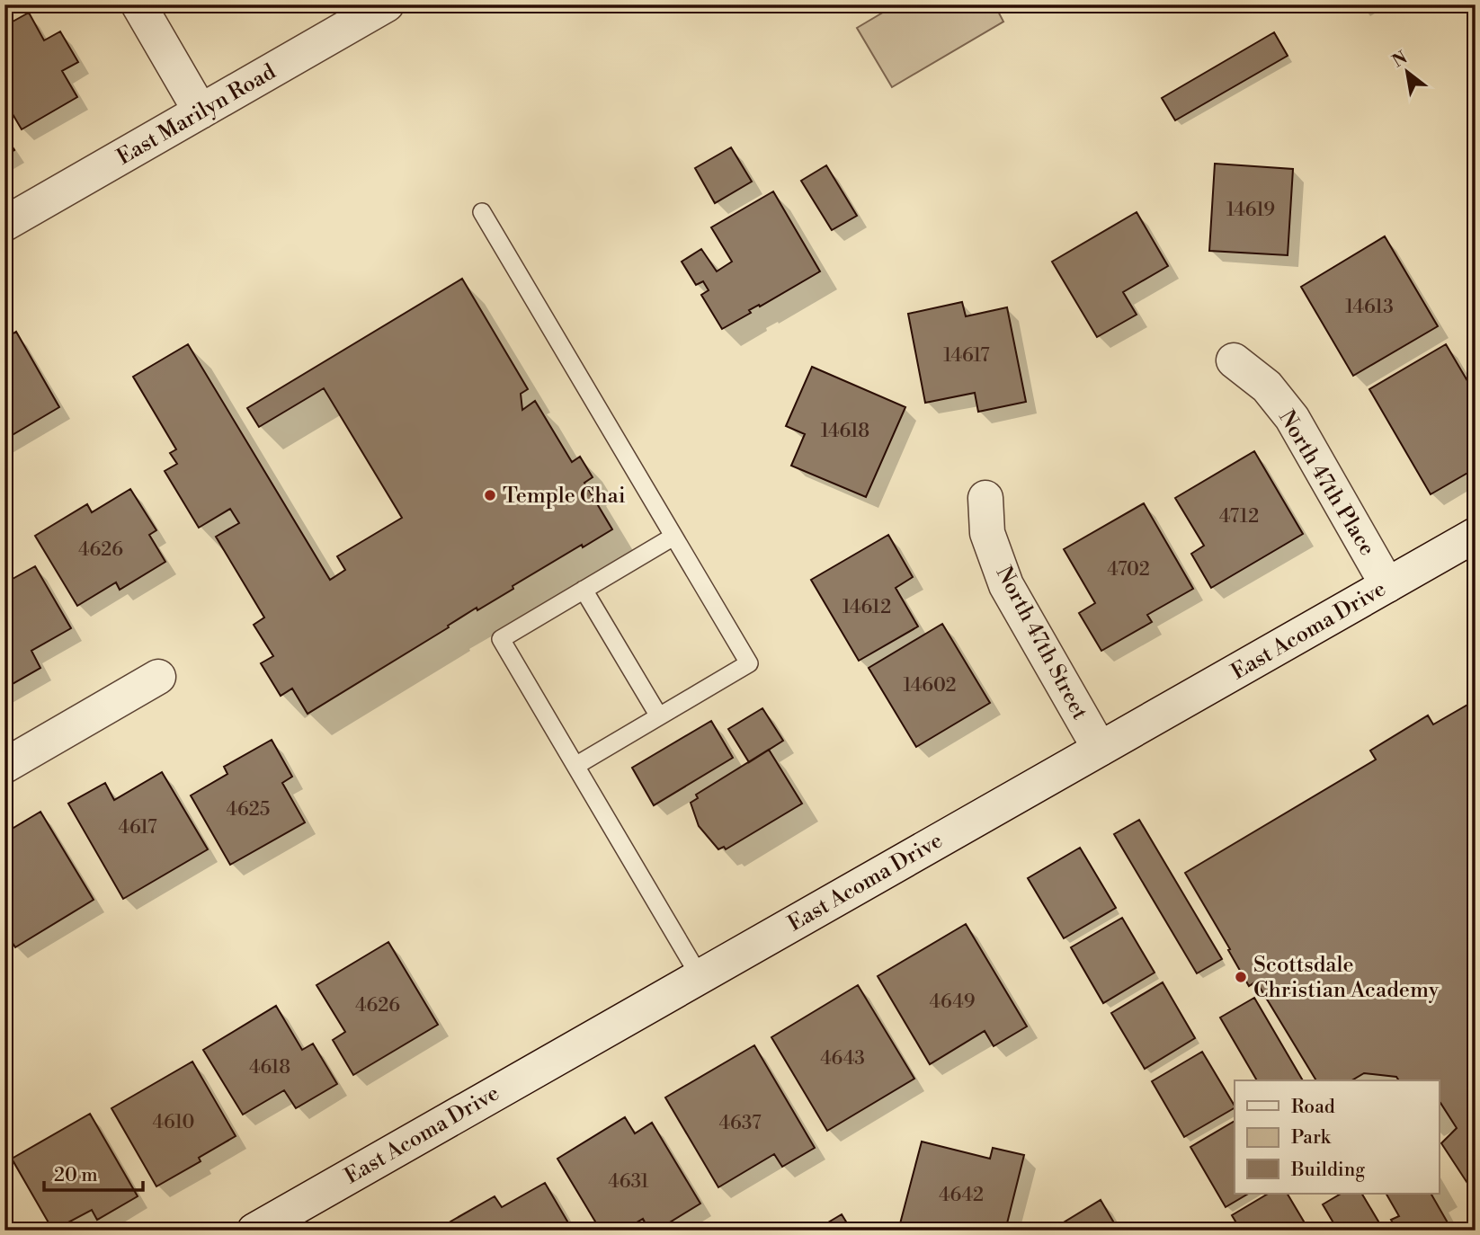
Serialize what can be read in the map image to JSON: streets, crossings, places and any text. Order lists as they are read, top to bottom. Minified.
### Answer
{"streets":{"street":["East Marilyn Road","North 47th Place","East Acoma Drive","North 47th Street"]},"crossings":[["North 47th Place","East Acoma Drive"],["East Acoma Drive","North 47th Street"]],"places":["Temple Chai","Scottsdale Christian Academy"],"house_numbers":["14619","14613","14617","14618","4712","4626","4702","14612","14602","4625","4617","4649","4626","4643","4618","4610","4637","4631","4642"],"legend":["Road","Park","Building"],"scale_bar":"20 m","north":"top left"}
